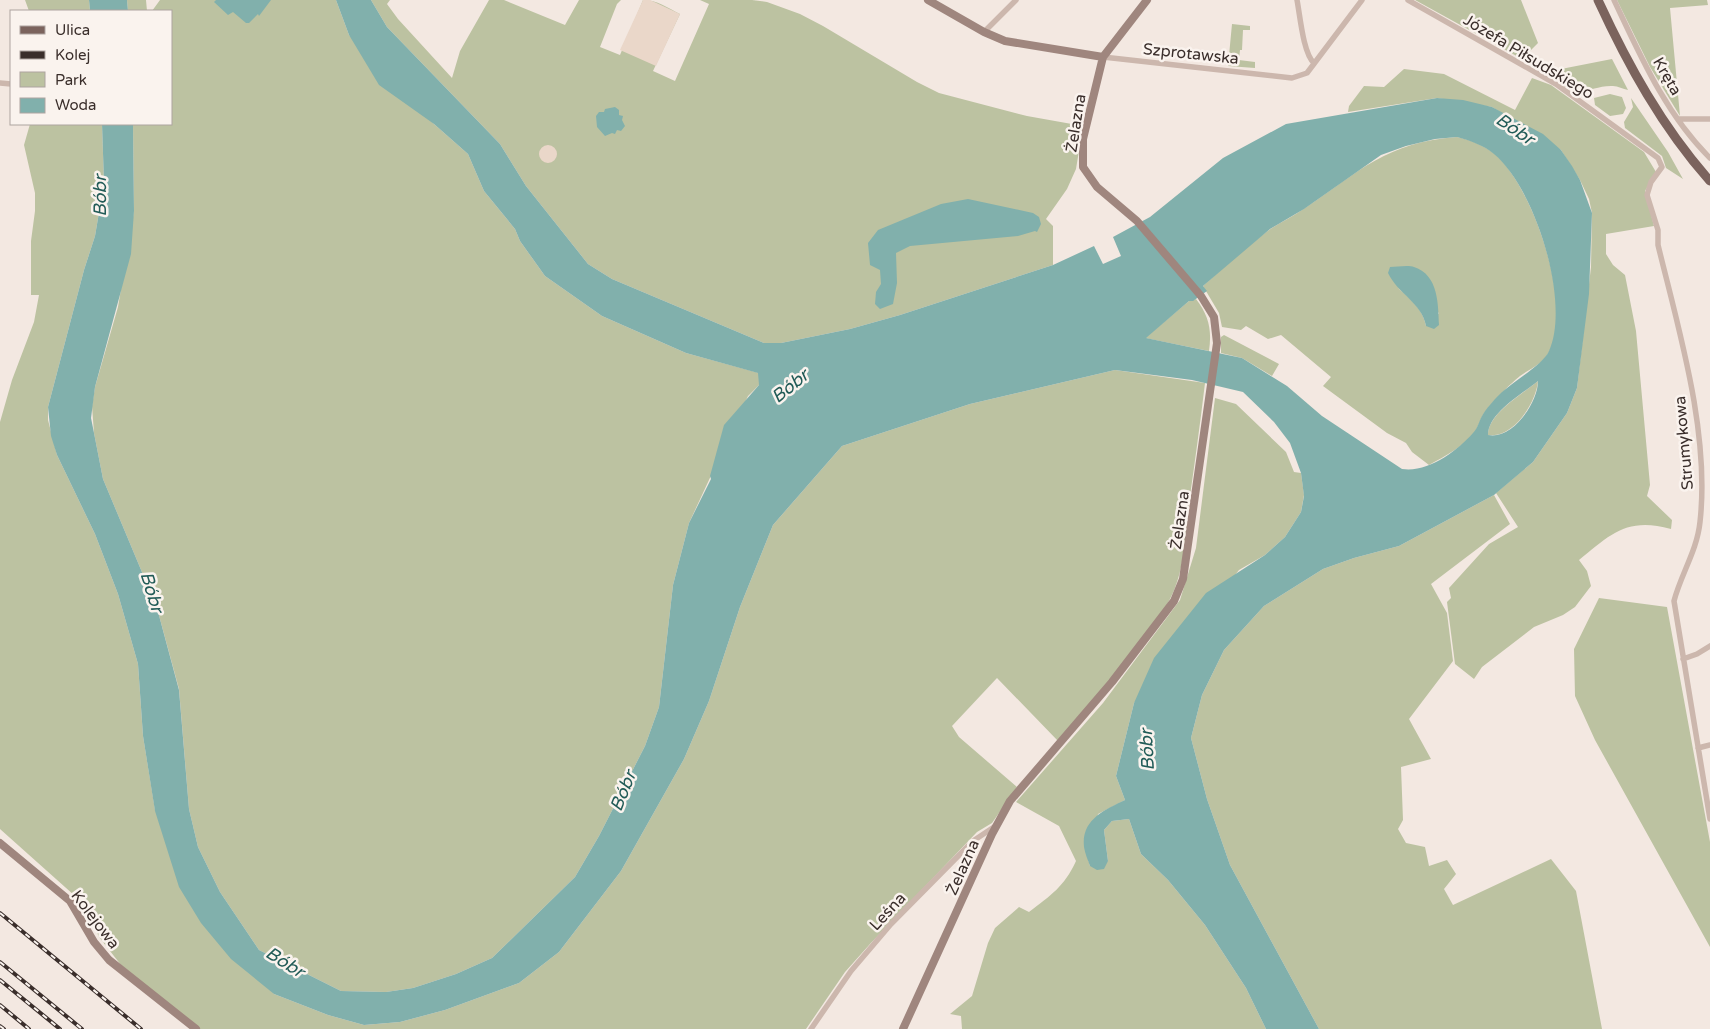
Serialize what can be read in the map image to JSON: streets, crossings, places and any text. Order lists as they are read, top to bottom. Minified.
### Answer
{"streets":{"street":["Szprotawska","Józefa Piłsudskiego","Kręta","Żelazna","Strumykowa","Leśna","Kolejowa"]},"crossings":[["Szprotawska","Żelazna"],["Józefa Piłsudskiego","Strumykowa"],["Żelazna","Leśna"]],"water":["Bóbr"],"legend":["Ulica","Kolej","Park","Woda"]}
